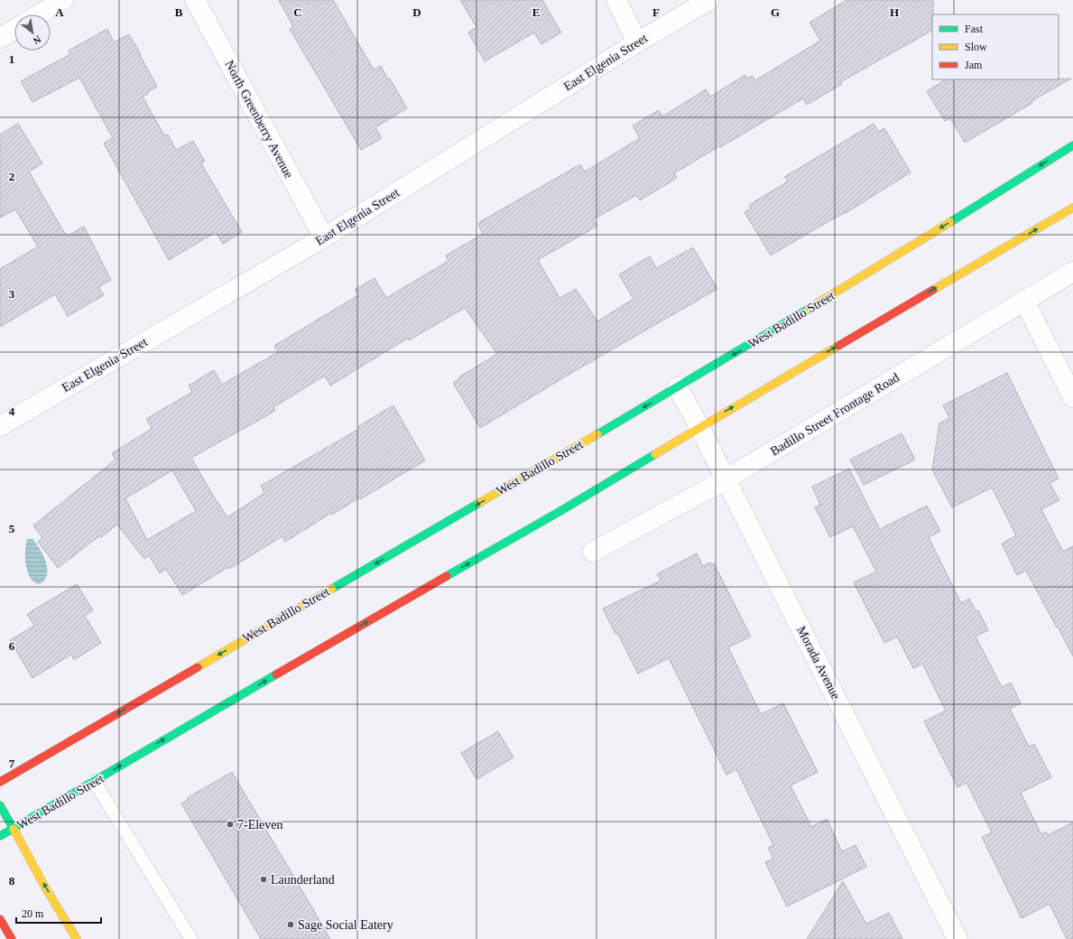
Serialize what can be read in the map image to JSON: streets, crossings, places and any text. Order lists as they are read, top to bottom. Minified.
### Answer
{"streets":{"main road":["West Badillo Street"],"street":["East Elgenia Street","North Greenberry Avenue","Badillo Street Frontage Road","Morada Avenue"]},"crossings":[["East Elgenia Street","North Greenberry Avenue"],["West Badillo Street","Morada Avenue"],["Badillo Street Frontage Road","Morada Avenue"]],"places":["7-Eleven","Launderland","Sage Social Eatery"],"legend":["Fast","Slow","Jam"],"scale_bar":"20 m","north":"bottom right","grid":{"columns":["A","B","C","D","E","F","G","H"],"rows":["1","2","3","4","5","6","7","8"]}}
